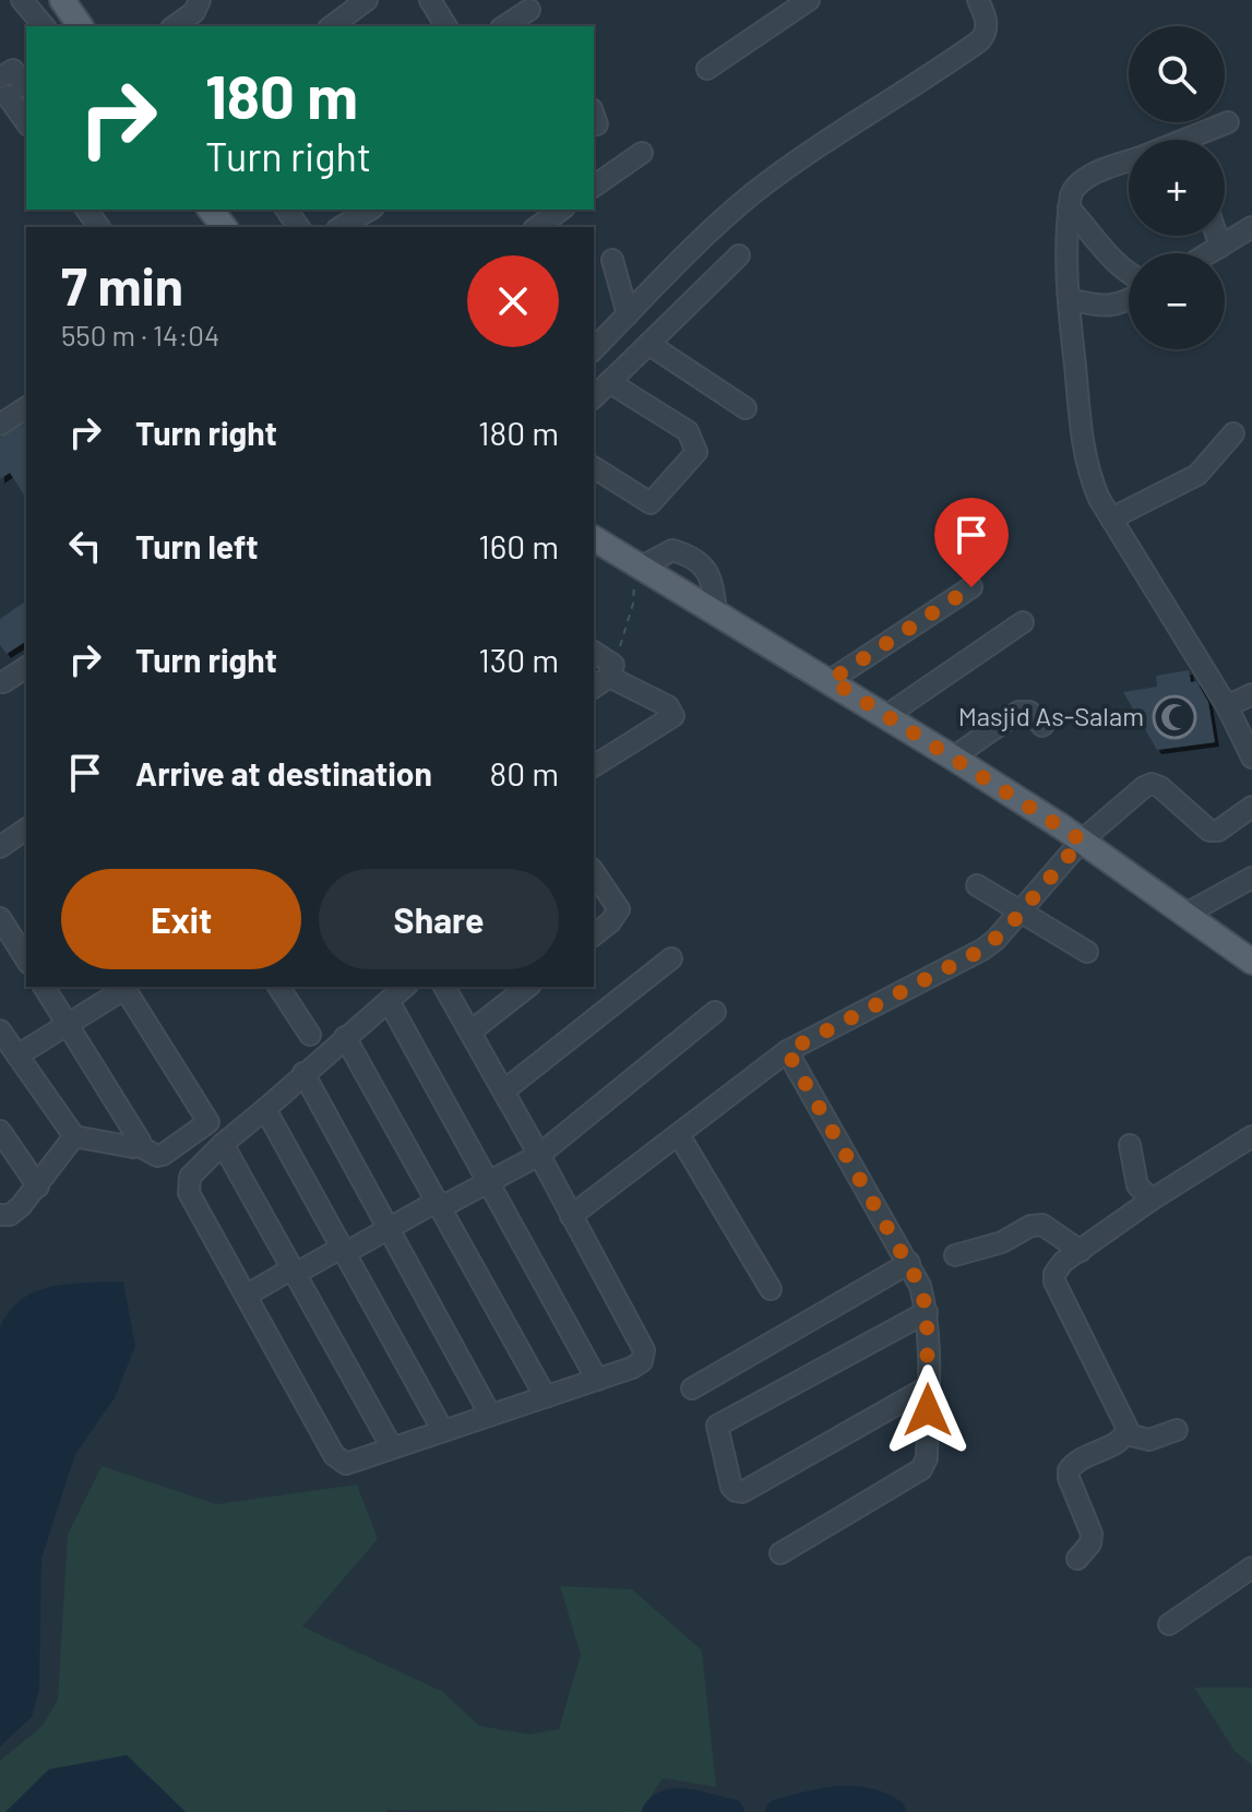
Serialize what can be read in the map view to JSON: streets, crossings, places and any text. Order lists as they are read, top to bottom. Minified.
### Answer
{"places":{"mosque":["Masjid As-Salam"]},"page":{"map_buttons":["+","−"],"turn":["180 m","Turn right"],"heading":["7 min","550 m · 14:04"],"list":[{"name":"Turn right","value":"180 m"},{"name":"Turn left","value":"160 m"},{"name":"Turn right","value":"130 m"},{"name":"Arrive at destination","value":"80 m"}],"buttons":["Exit","Share"]}}
